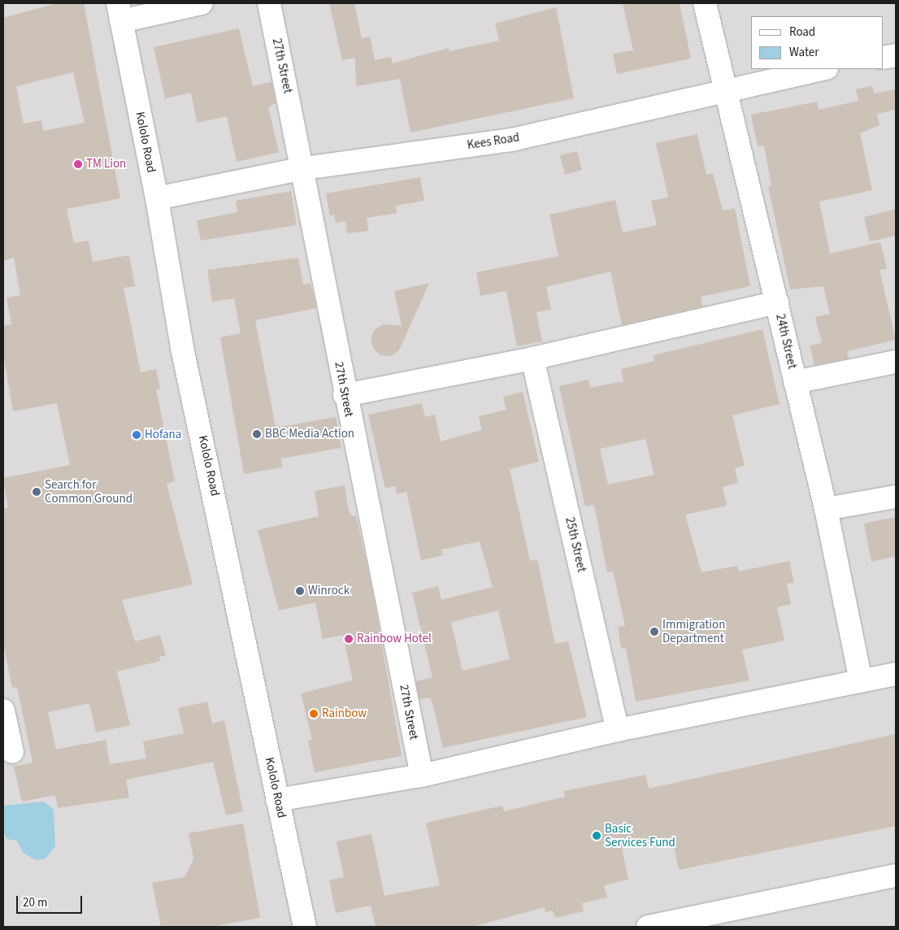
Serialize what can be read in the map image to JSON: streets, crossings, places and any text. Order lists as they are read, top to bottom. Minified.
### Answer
{"streets":{"street":["27th Street","Kees Road","Kololo Road","24th Street","25th Street"]},"crossings":[["27th Street","Kees Road"],["Kees Road","Kololo Road"],["Kees Road","24th Street"]],"places":["TM Lion","BBC Media Action","Hofana","Search for Common Ground","Winrock","Immigration Department","Rainbow Hotel","Rainbow","Basic Services Fund"],"legend":["Road","Water"],"scale_bar":"20 m"}
